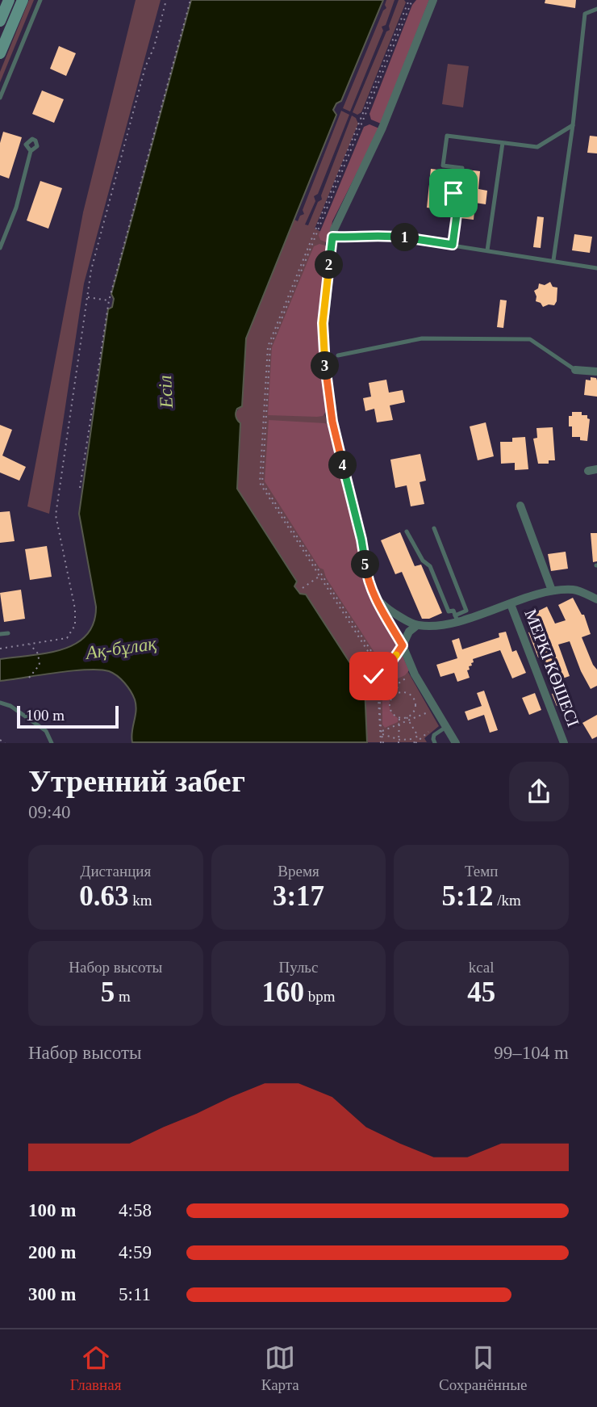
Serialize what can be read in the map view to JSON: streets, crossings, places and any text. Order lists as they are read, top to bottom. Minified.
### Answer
{"streets":{"street":["МЕРКІ КӨШЕСІ"]},"water":["Есіл","Ақ-бұлақ"],"scale_bar":"100 m","page":{"pins":["1","2","3","4","5"],"scale":"100 m","heading":["Утренний забег","09:40"],"stats":[["Дистанция","0.63 km"],["Время","3:17"],["Темп","5:12 /km"],["Набор высоты","5 m"],["Пульс","160 bpm"],["kcal","45"]],"chart":["Набор высоты","99–104 m"],"list":[{"name":"100 m","note":"4:58"},{"name":"200 m","note":"4:59"},{"name":"300 m","note":"5:11"}],"tabs":["Главная","Карта","Сохранённые"]}}
